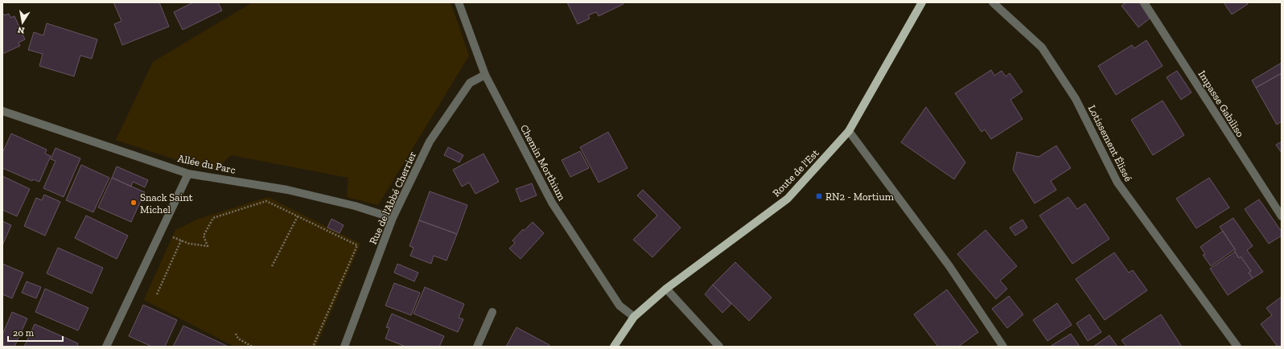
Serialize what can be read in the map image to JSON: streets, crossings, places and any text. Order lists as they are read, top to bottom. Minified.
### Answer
{"streets":{"main road":["Route de l'Est"],"street":["Impasse Gabiliso","Lotissement Élissé","Chemin Morthium","Allée du Parc","Rue de l'Abbé Cherrier"]},"crossings":[["Chemin Morthium","Route de l'Est"],["Chemin Morthium","Rue de l'Abbé Cherrier"],["Allée du Parc","Rue de l'Abbé Cherrier"]],"places":{"transit":["RN2 - Mortium"],"other":["Snack Saint Michel"]},"scale_bar":"20 m","north":"bottom"}
